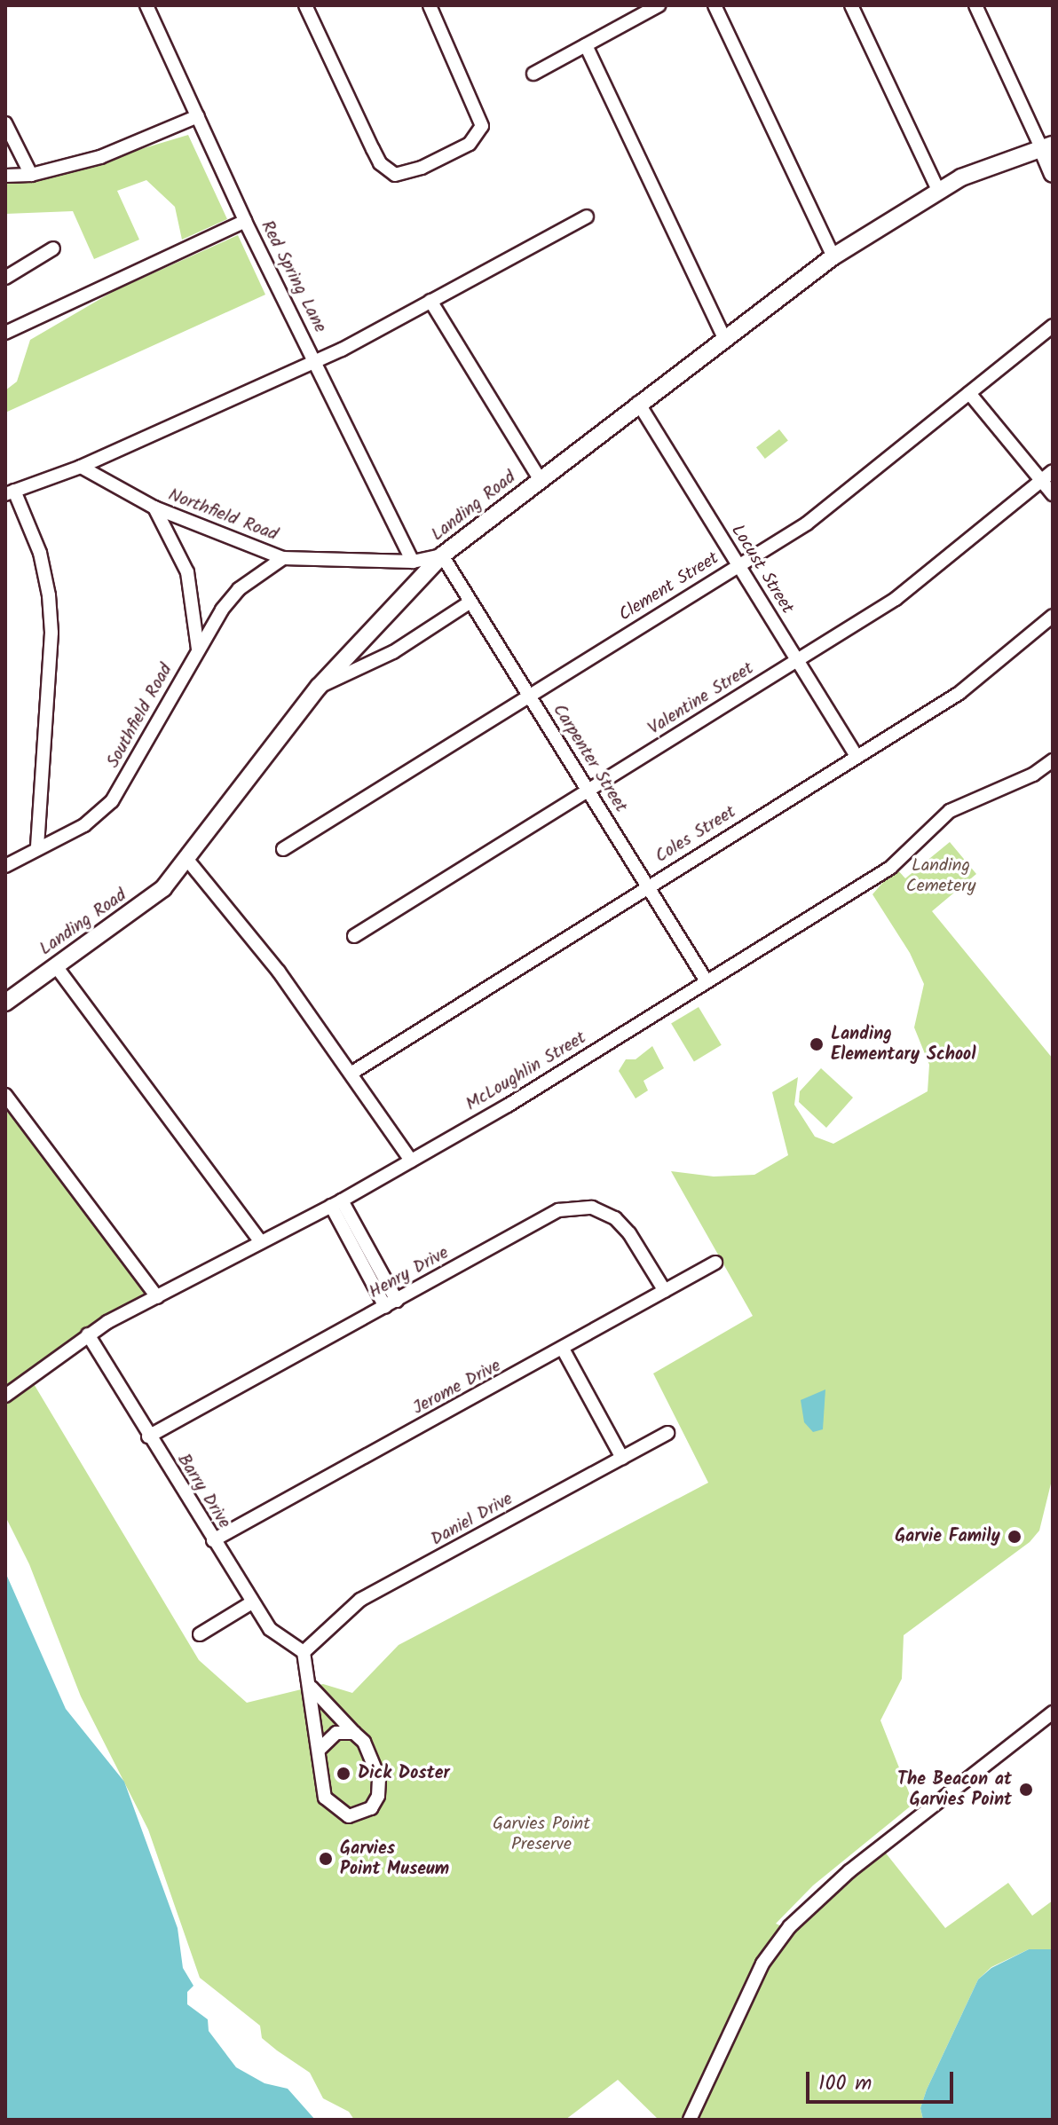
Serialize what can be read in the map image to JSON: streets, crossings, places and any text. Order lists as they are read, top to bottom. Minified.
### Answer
{"streets":{"street":["Red Spring Lane","Landing Road","Northfield Road","Locust Street","Clement Street","Valentine Street","Southfield Road","Carpenter Street","Coles Street","McLoughlin Street","Henry Drive","Jerome Drive","Barry Drive","Daniel Drive"]},"crossings":[["Red Spring Lane","Northfield Road"],["Landing Road","Northfield Road"],["Landing Road","Locust Street"],["Landing Road","Carpenter Street"],["Northfield Road","Southfield Road"],["Northfield Road","Carpenter Street"],["Locust Street","Clement Street"],["Locust Street","Valentine Street"],["Locust Street","Coles Street"],["Clement Street","Carpenter Street"],["Valentine Street","Carpenter Street"],["Carpenter Street","Coles Street"],["Carpenter Street","McLoughlin Street"],["McLoughlin Street","Barry Drive"],["Henry Drive","Jerome Drive"],["Henry Drive","Barry Drive"],["Jerome Drive","Barry Drive"],["Barry Drive","Daniel Drive"]],"parks":["Landing Cemetery","Garvies Point Preserve"],"places":["Landing Elementary School","Garvie Family","Dick Doster","The Beacon at Garvies Point","Garvies Point Museum"],"scale_bar":"100 m"}
